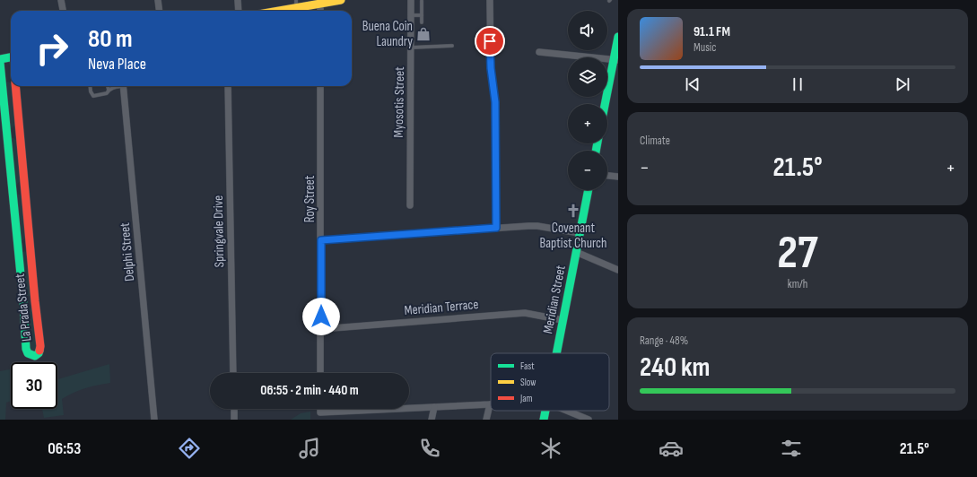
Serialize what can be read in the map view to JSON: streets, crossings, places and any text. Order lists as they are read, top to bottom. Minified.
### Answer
{"streets":{"street":["Myosotis Street","Roy Street","Springvale Drive","Delphi Street","Meridian Street","La Prada Street","Meridian Terrace"]},"crossings":[["Roy Street","Meridian Terrace"],["Meridian Street","Meridian Terrace"]],"places":{"shop":["Buena Coin Laundry"],"church":["Covenant Baptist Church"]},"legend":["Fast","Slow","Jam"],"page":{"map_buttons":["+","−"],"turn":["80 m","Neva Place"],"song":["91.1 FM","Music"],"tile":["Climate",["27","km/h"],["Range · 48%","240 km"]],"heat":["−","21.5°","+"],"limit":"30","trip":"06:55 · 2 min · 440 m","tabs":["06:53","21.5°"]}}
